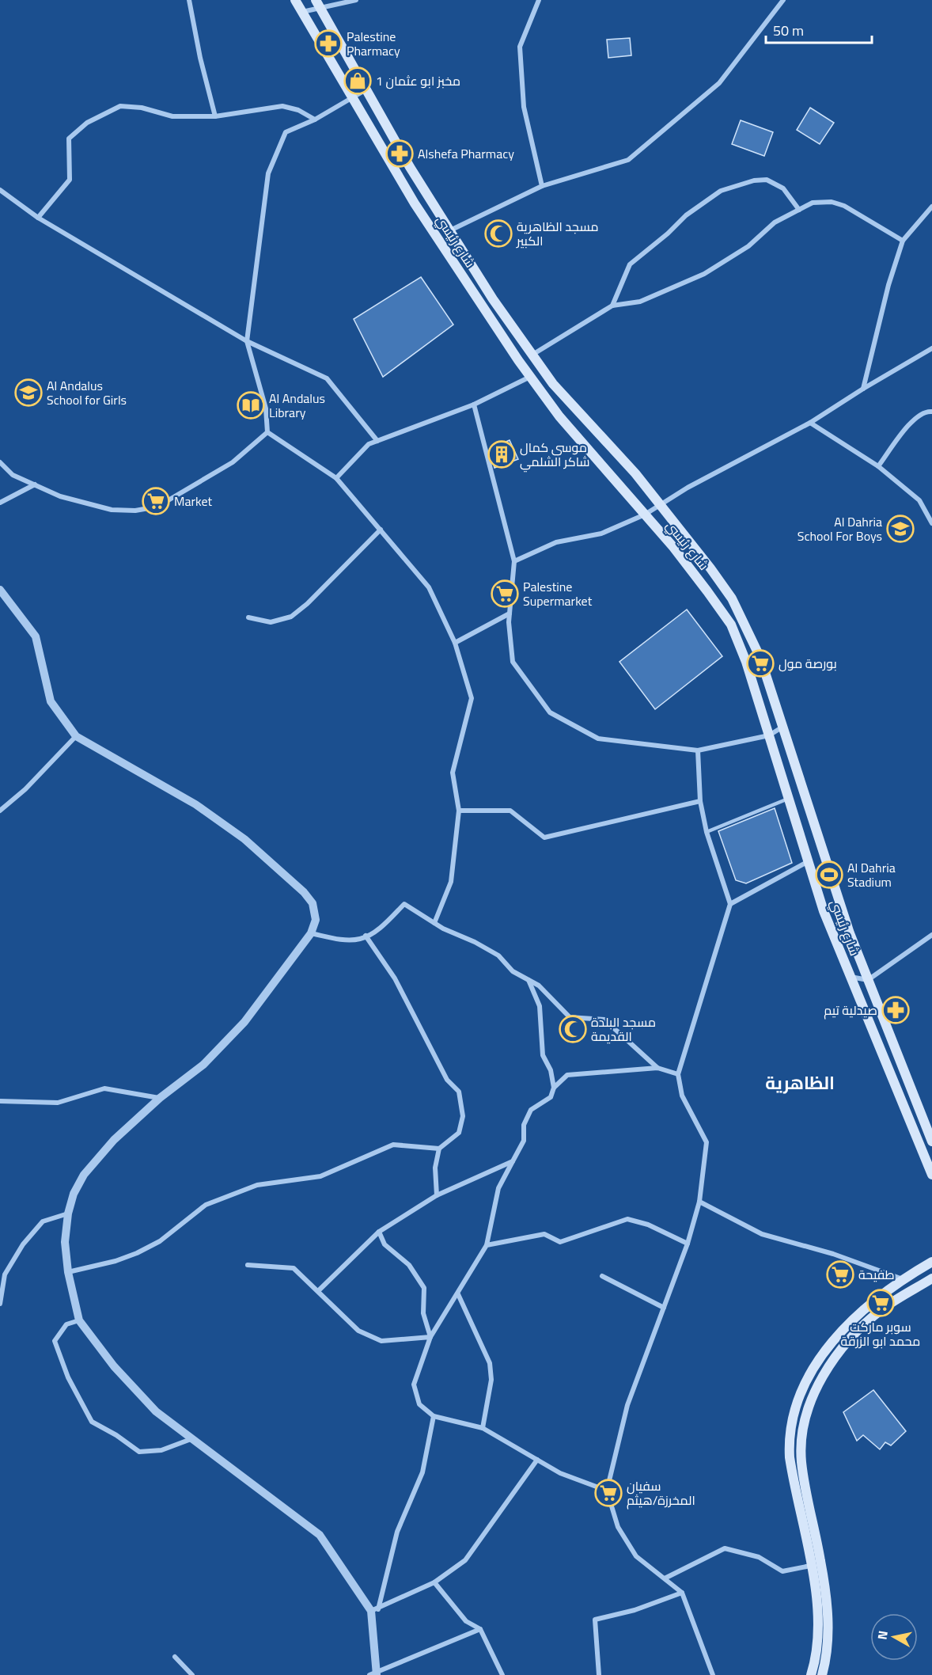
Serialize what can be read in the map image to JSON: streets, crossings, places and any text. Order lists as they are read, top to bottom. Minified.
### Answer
{"streets":{"main road":["شارع رئيسي"]},"districts":["الظاهرية"],"places":{"pharmacy":["Palestine Pharmacy","Alshefa Pharmacy","صيدلية تيم"],"shop":["مخبز ابو عثمان 1"],"mosque":["مسجد الظاهرية الكبير","مسجد البلدة القديمة"],"school or university":["Al Andalus School for Girls","Al Dahria School For Boys"],"library":["Al Andalus Library"],"building":["موسى كمال شاكر الشلمي"],"supermarket":["Market","Palestine Supermarket","بورصة مول","طفيحة","سوبر ماركت محمد ابو الزرقة","سفيان المخرزة/هيثم"],"sports":["Al Dahria Stadium"]},"scale_bar":"50 m","north":"left"}
